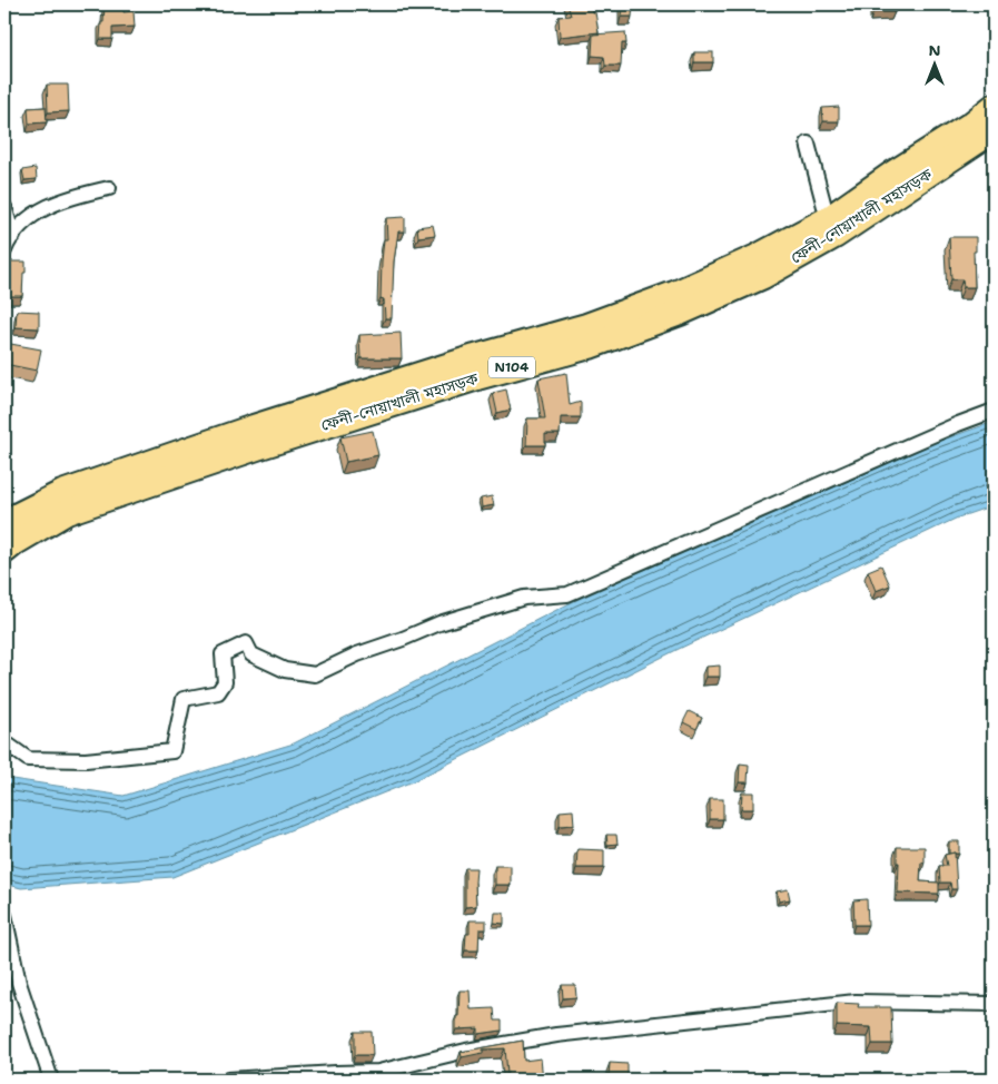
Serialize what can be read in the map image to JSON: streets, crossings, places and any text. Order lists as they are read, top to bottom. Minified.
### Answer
{"streets":{"highway":["ফেনী-নোয়াখালী মহাসড়ক","N104"]},"north":"top"}
